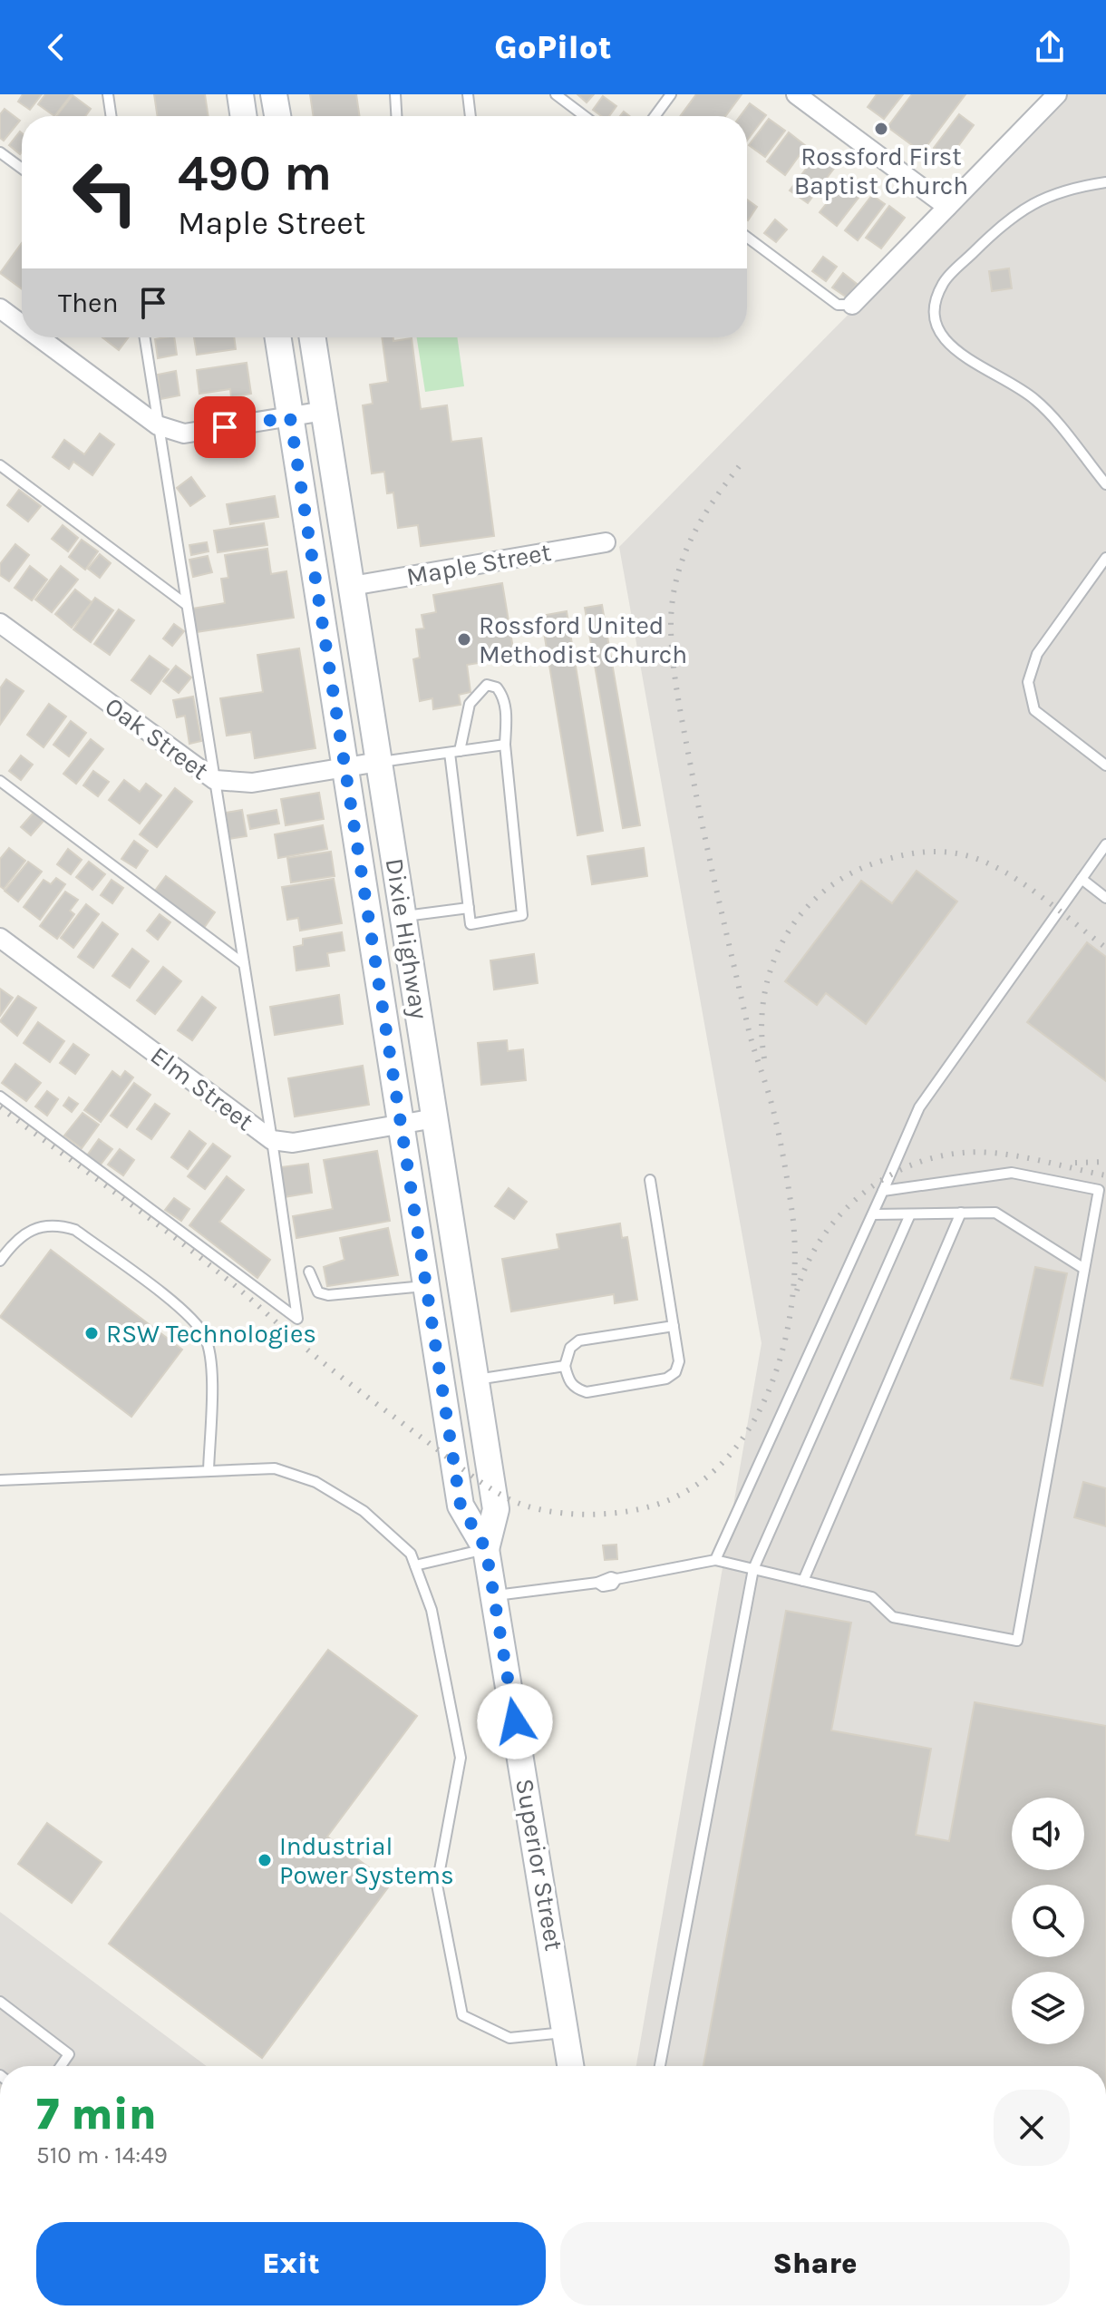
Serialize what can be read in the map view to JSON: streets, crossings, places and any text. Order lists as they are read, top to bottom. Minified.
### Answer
{"streets":{"main road":["Dixie Highway","Superior Street"],"street":["Maple Street","Oak Street","Elm Street"]},"crossings":[["Maple Street","Dixie Highway"],["Oak Street","Dixie Highway"],["Oak Street","Superior Street"],["Dixie Highway","Elm Street"],["Dixie Highway","Superior Street"],["Elm Street","Superior Street"]],"places":["Rossford First Baptist Church","Rossford United Methodist Church","RSW Technologies","Industrial Power Systems"],"page":{"header":"GoPilot","turn":["490 m","Maple Street"],"then":"Then","heading":["7 min","510 m · 14:49"],"buttons":["Exit","Share"]}}
